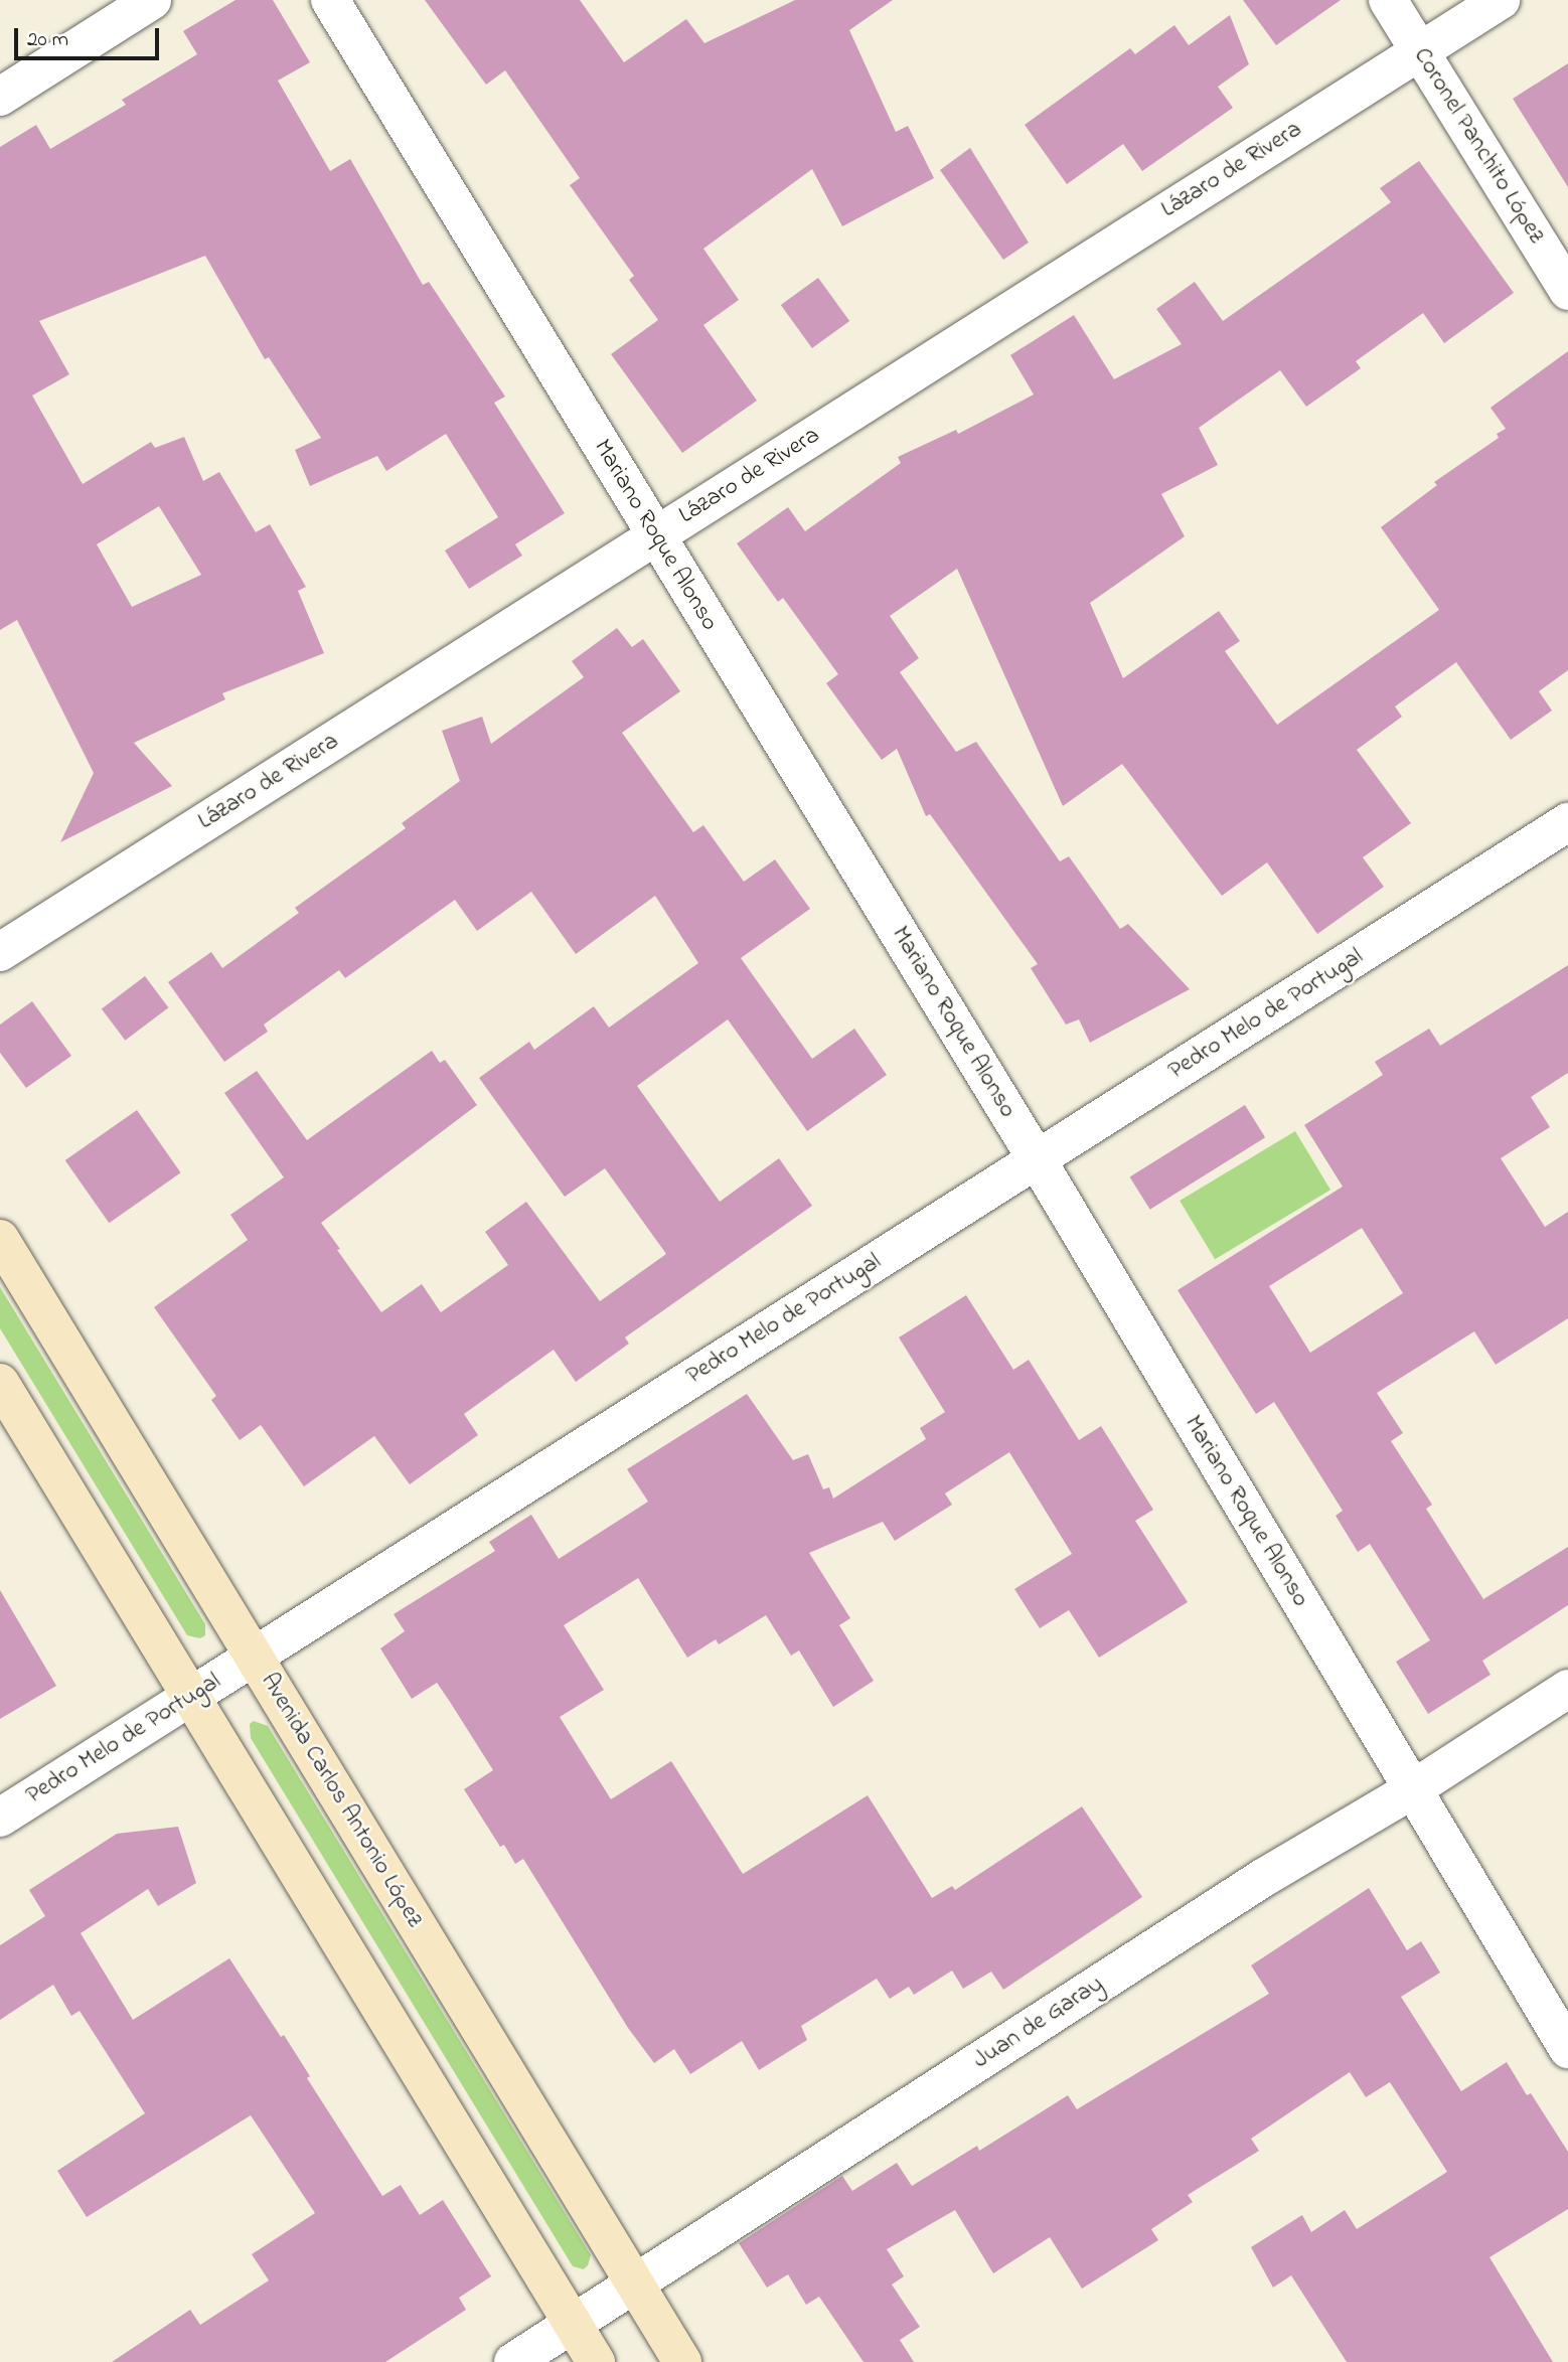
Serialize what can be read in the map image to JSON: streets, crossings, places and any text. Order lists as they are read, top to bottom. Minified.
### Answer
{"streets":{"main road":["Avenida Carlos Antonio López"],"street":["Coronel Panchito López","Lázaro de Rivera","Mariano Roque Alonso","Pedro Melo de Portugal","Juan de Garay"]},"crossings":[["Coronel Panchito López","Lázaro de Rivera"],["Lázaro de Rivera","Mariano Roque Alonso"],["Mariano Roque Alonso","Pedro Melo de Portugal"],["Mariano Roque Alonso","Juan de Garay"],["Pedro Melo de Portugal","Avenida Carlos Antonio López"],["Avenida Carlos Antonio López","Juan de Garay"]],"scale_bar":"20 m"}
